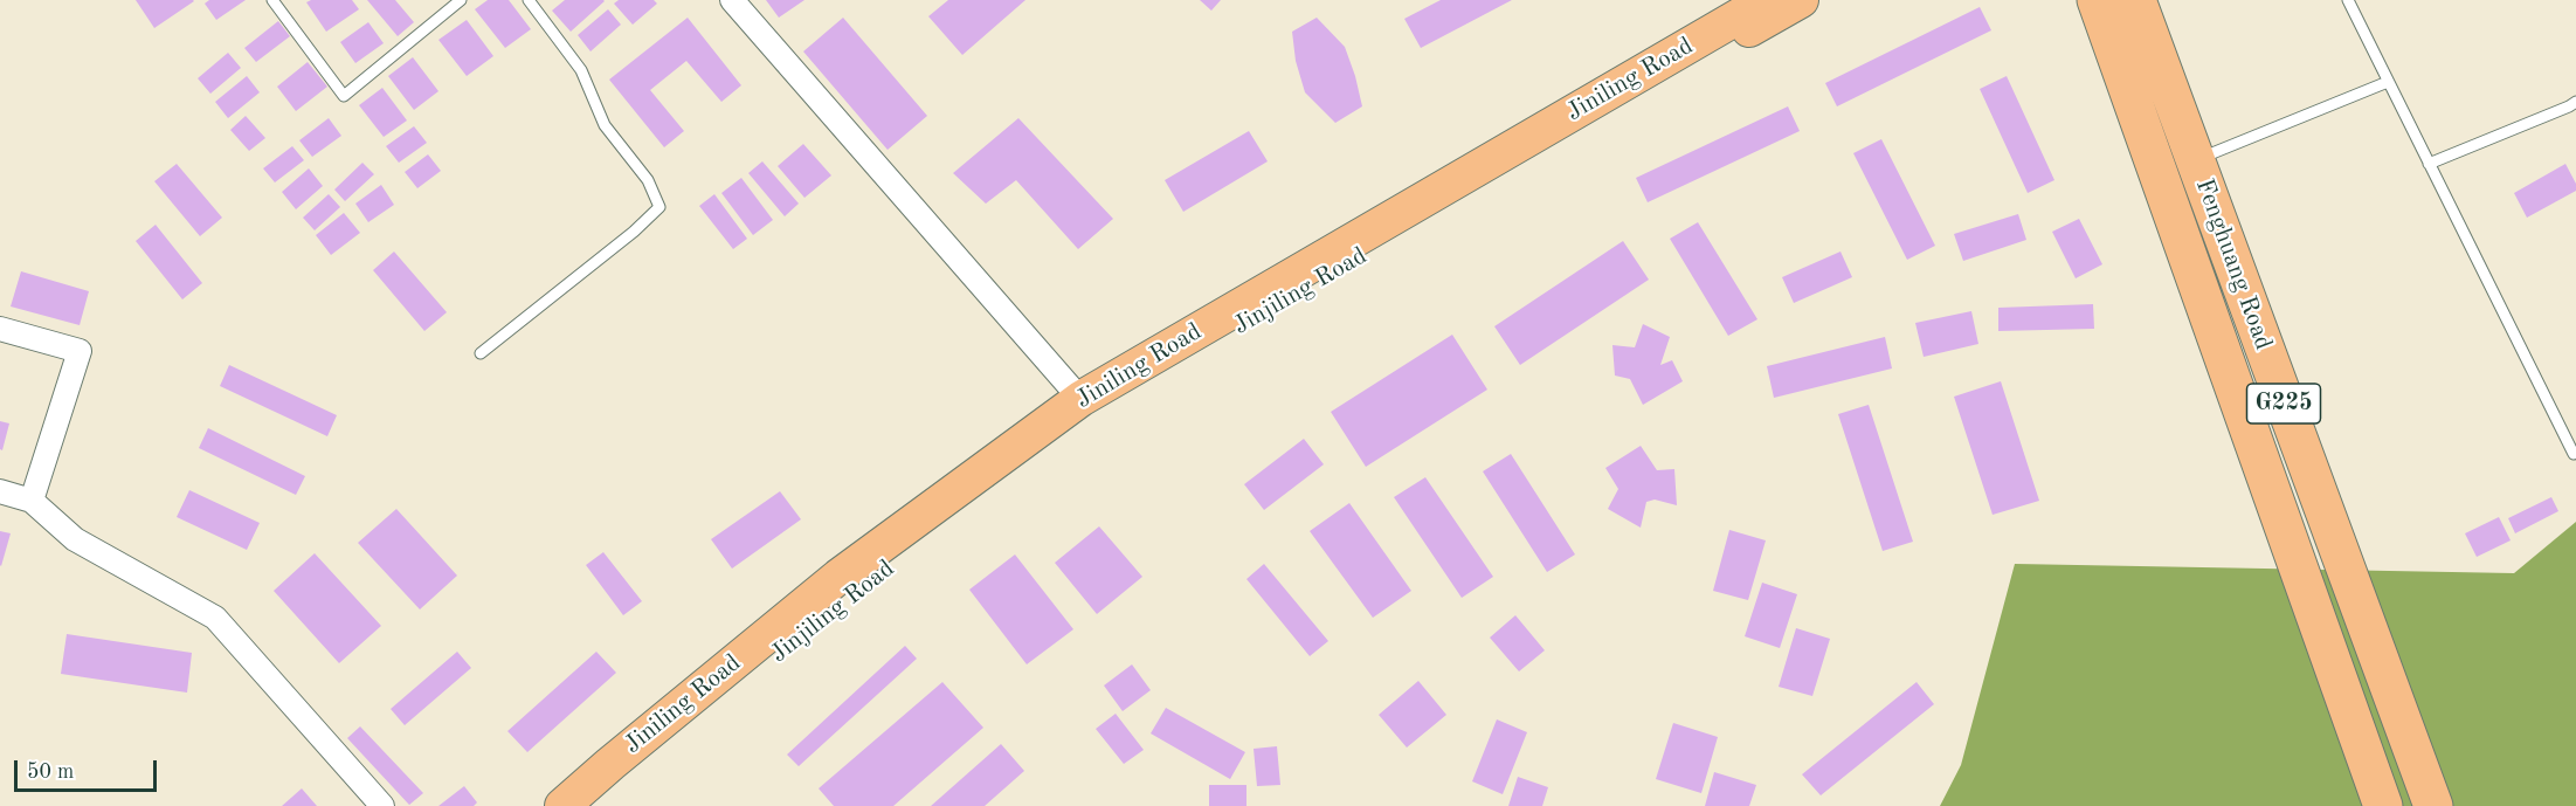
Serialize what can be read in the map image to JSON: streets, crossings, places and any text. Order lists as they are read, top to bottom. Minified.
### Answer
{"streets":{"highway":["Fenghuang Road","G225"],"main road":["Jiniling Road","Jinjiling Road"]},"scale_bar":"50 m"}
